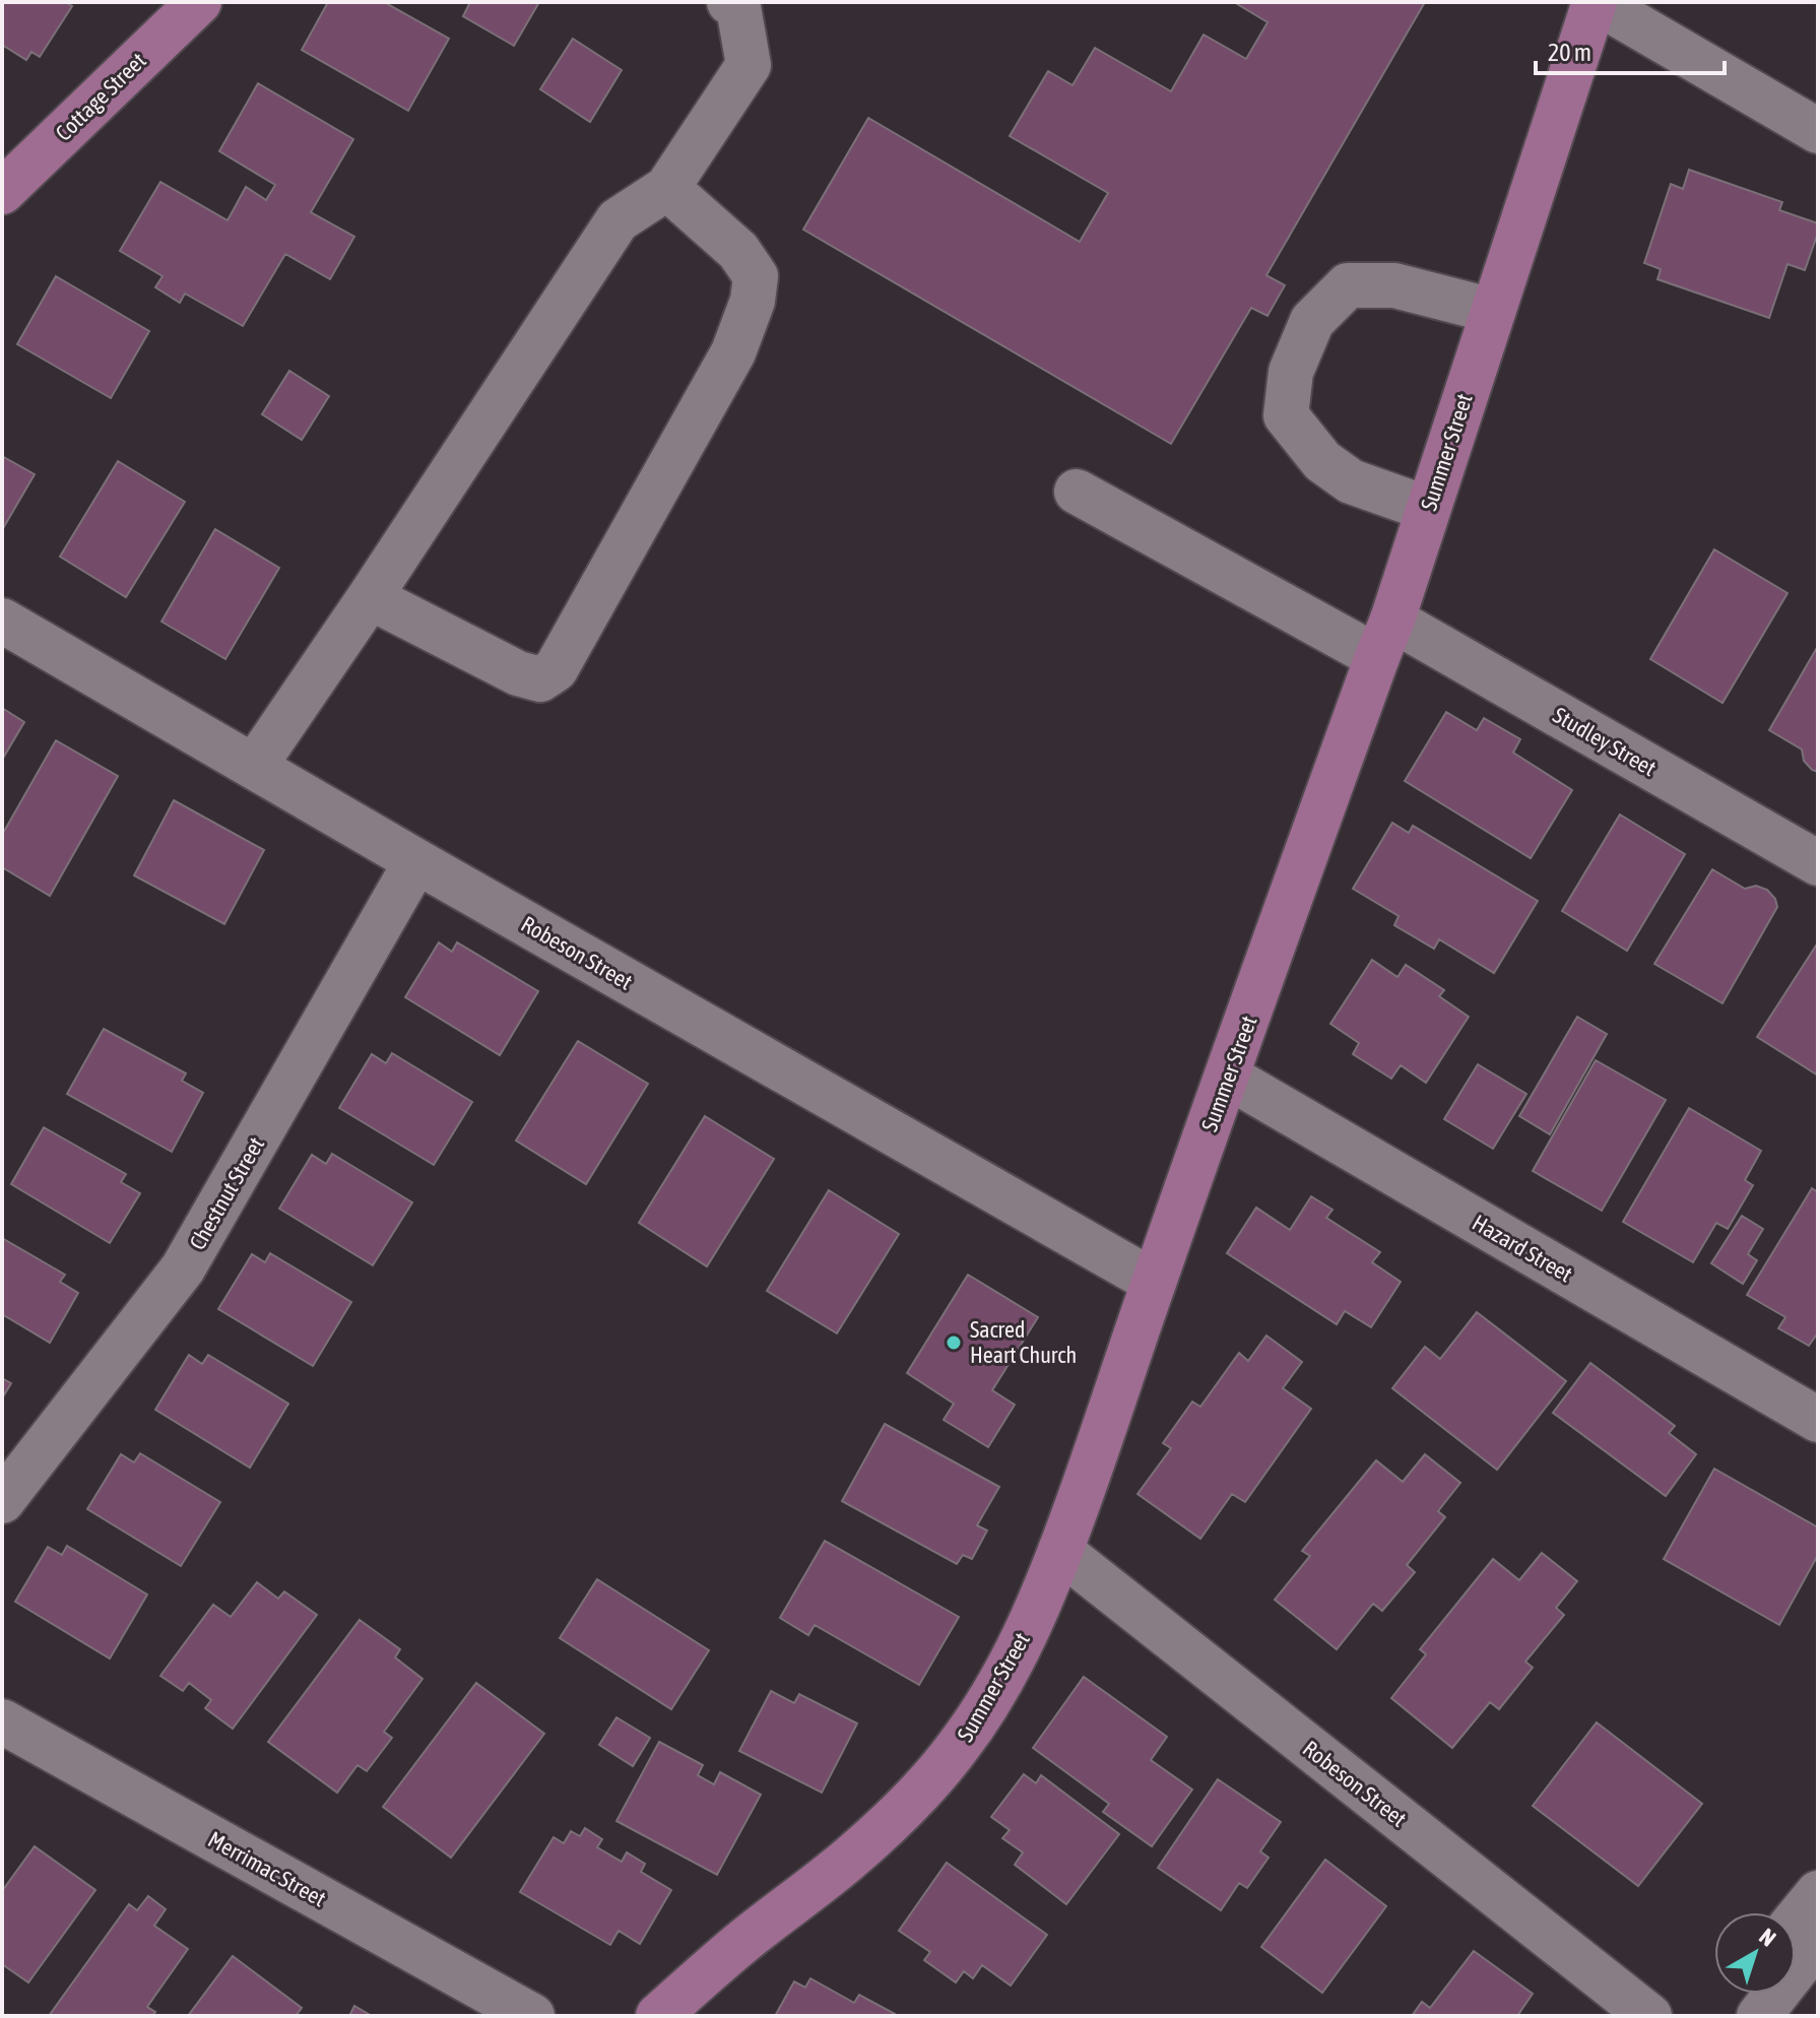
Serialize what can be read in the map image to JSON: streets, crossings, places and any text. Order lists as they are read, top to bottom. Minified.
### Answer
{"streets":{"main road":["Cottage Street","Summer Street"],"street":["Studley Street","Robeson Street","Chestnut Street","Hazard Street","Merrimac Street"]},"crossings":[["Summer Street","Studley Street"],["Summer Street","Robeson Street"],["Summer Street","Hazard Street"],["Robeson Street","Chestnut Street"]],"places":["Sacred Heart Church"],"scale_bar":"20 m","north":"top right"}
